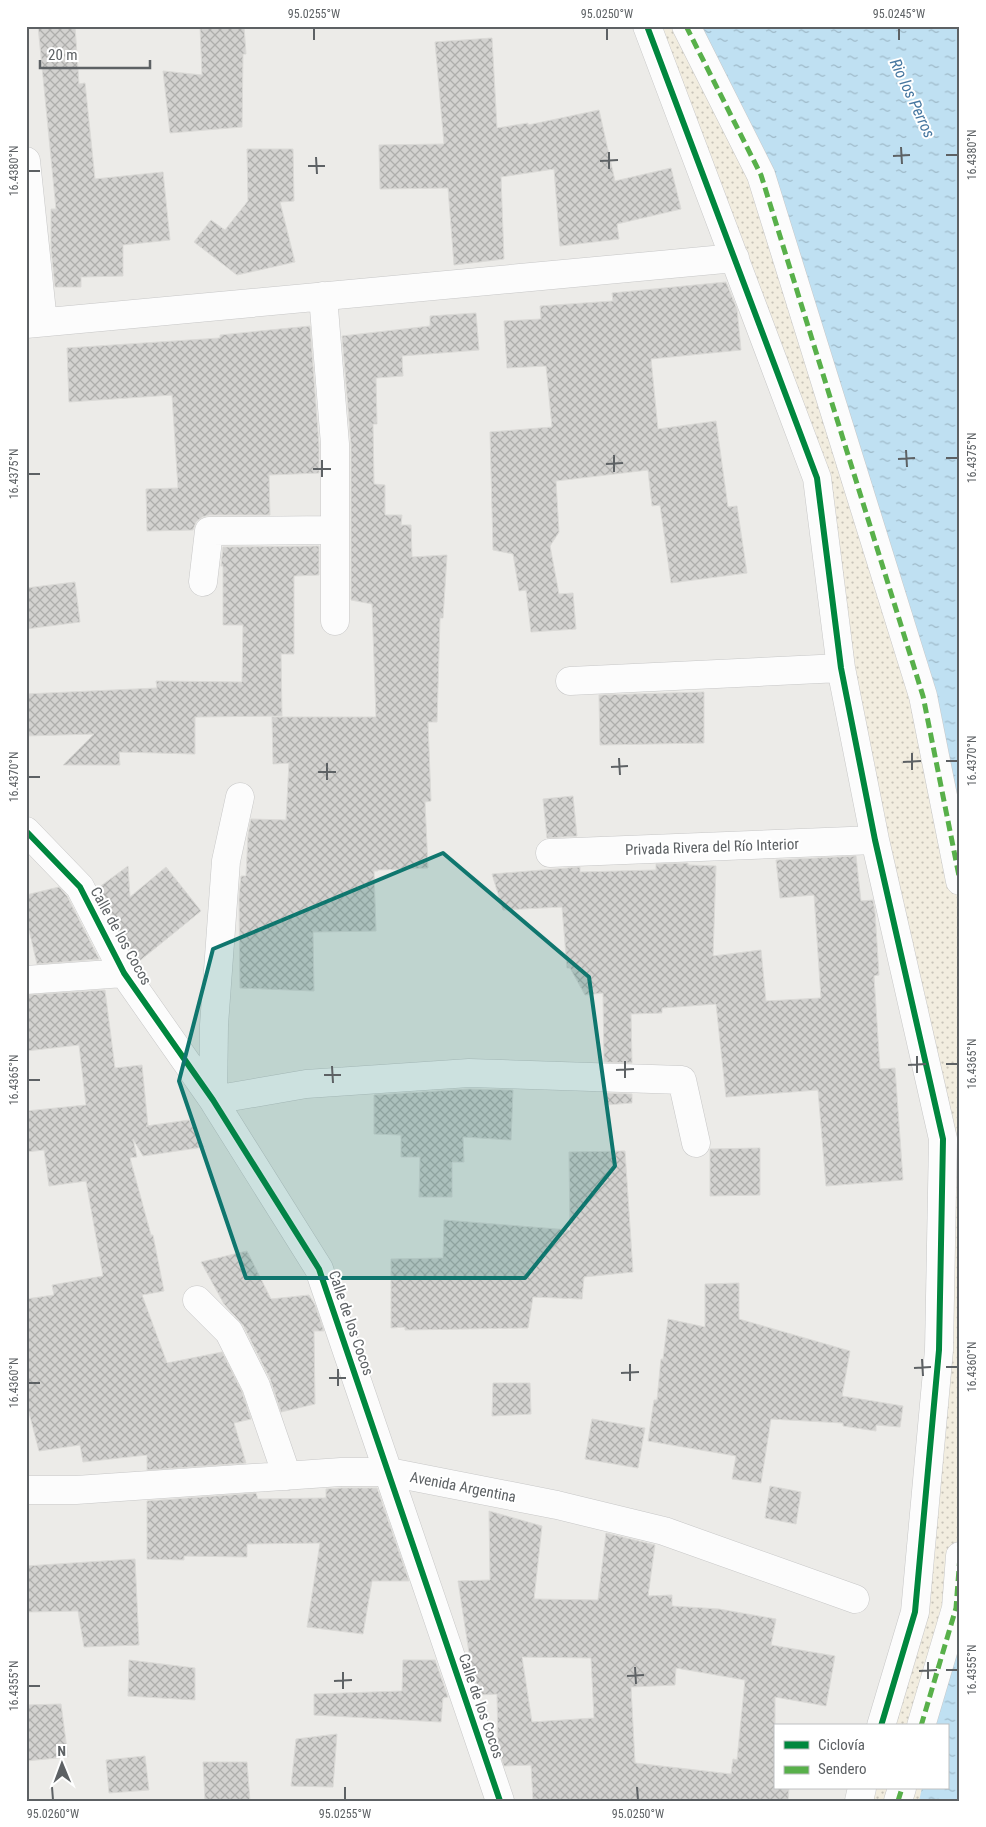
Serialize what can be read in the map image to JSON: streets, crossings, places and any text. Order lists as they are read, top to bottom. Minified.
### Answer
{"streets":{"street":["Privada Rivera del Río Interior","Calle de los Cocos","Avenida Argentina"]},"crossings":[["Calle de los Cocos","Avenida Argentina"]],"water":["Rio los Perros"],"legend":["Ciclovía","Sendero"],"scale_bar":"20 m","north":"top","coordinates":["95.0255°W","95.0250°W","95.0245°W","16.4380°N","16.4375°N","16.4370°N","16.4365°N","16.4360°N","16.4355°N","95.0260°W"]}
